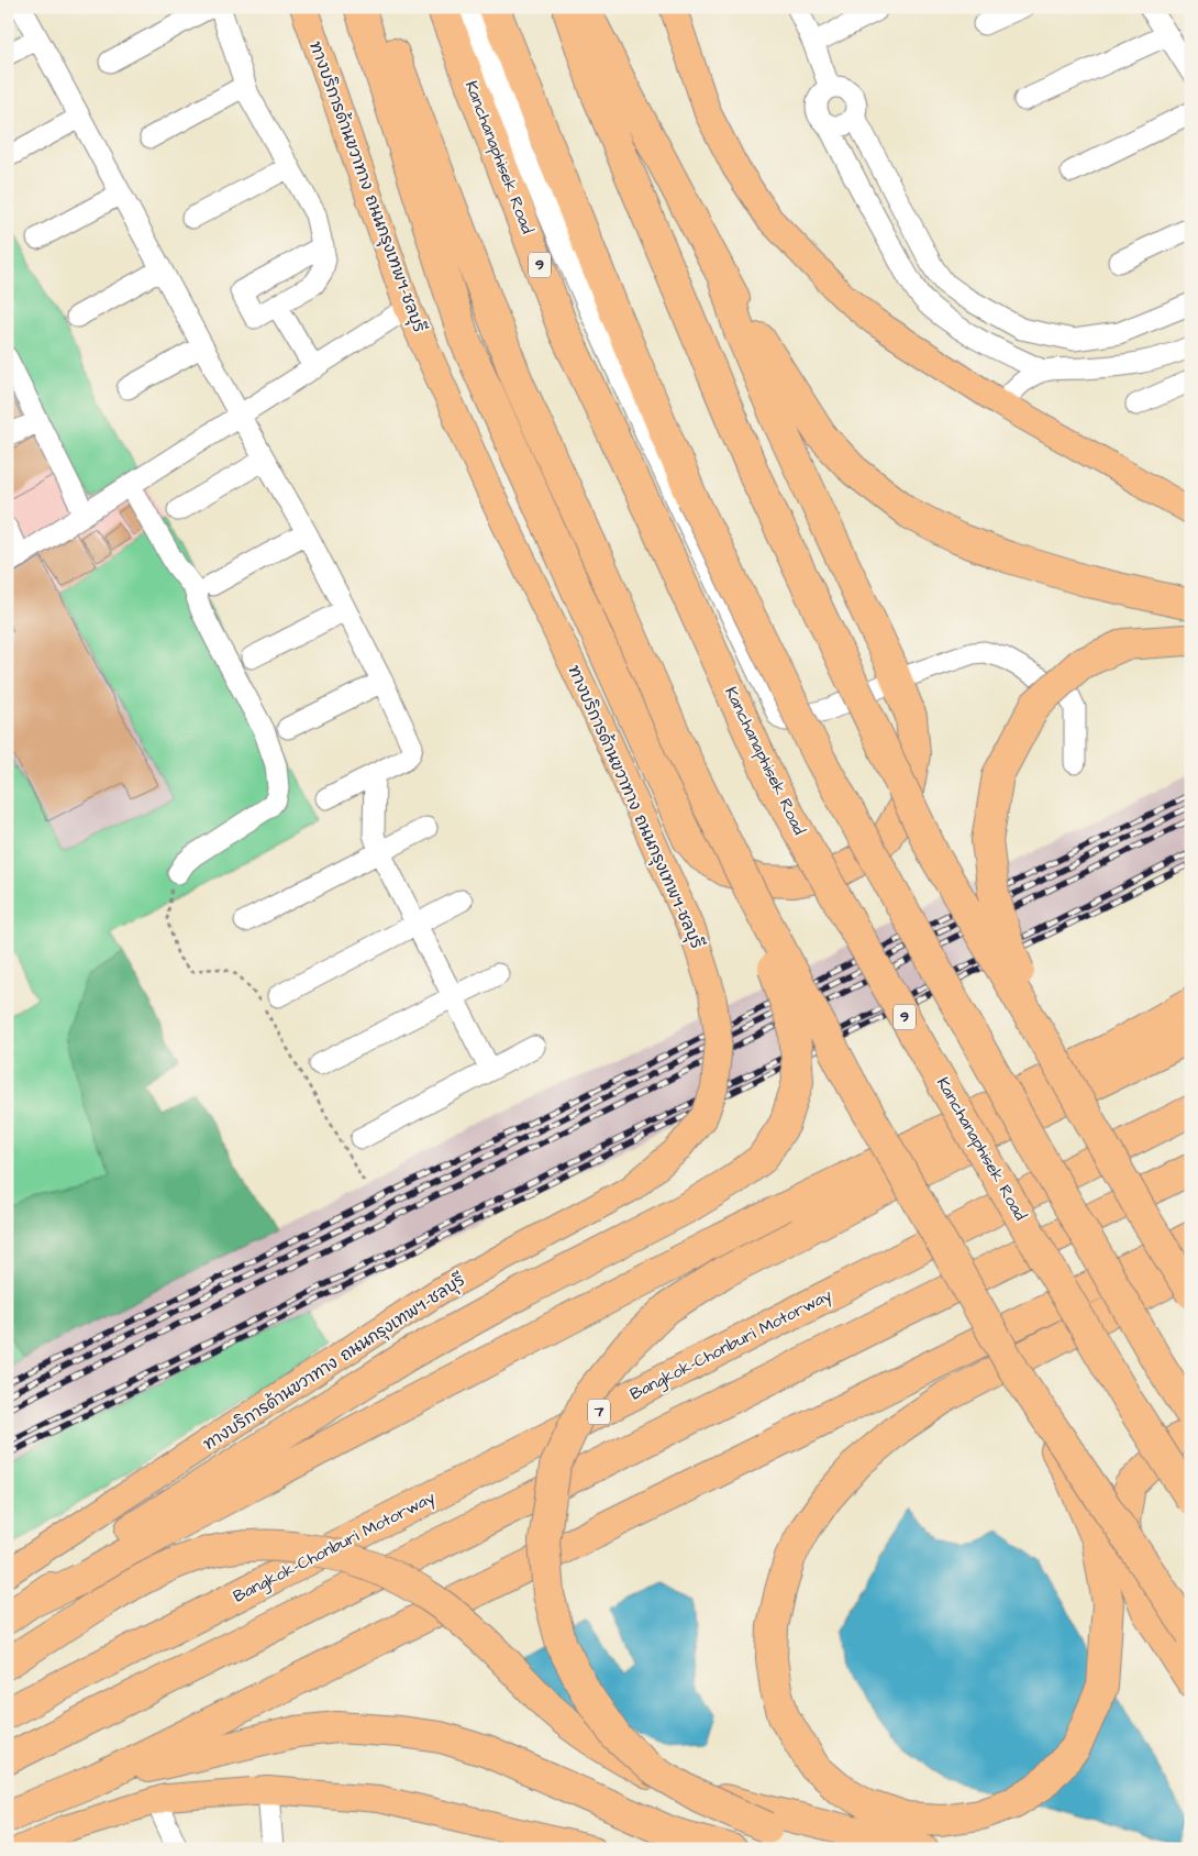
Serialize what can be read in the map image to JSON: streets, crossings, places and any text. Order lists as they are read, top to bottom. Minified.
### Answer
{"streets":{"highway":["Kanchanaphisek Road","9","Bangkok-Chonburi Motorway","7"],"main road":["ทางบริการด้านขวาทาง ถนนกรุงเทพฯ-ชลบุรี"]}}
